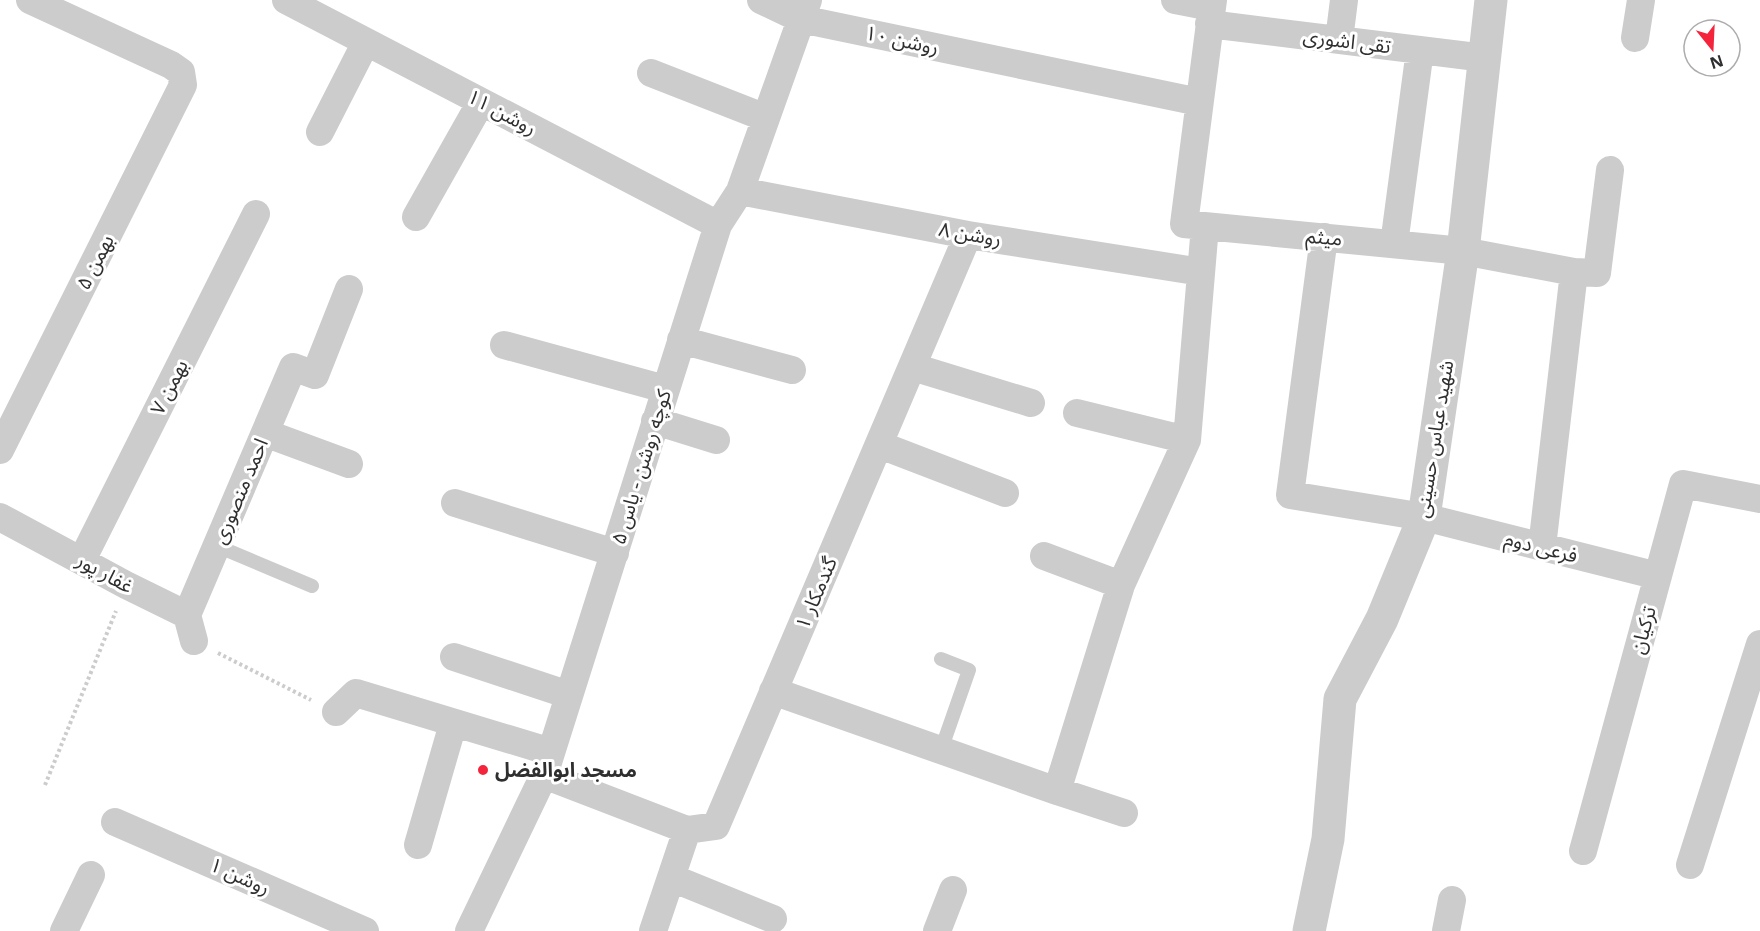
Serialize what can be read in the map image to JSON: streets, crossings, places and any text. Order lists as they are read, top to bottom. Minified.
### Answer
{"streets":{"street":["روشن ۱۰","تقی اشوری","روشن ۱۱","روشن ۸","میثم","بهمن ۵","بهمن ۷","شهید عباس حسینی","کوچه روشن - یاس ۵","احمد منصوری","فرعی دوم","غفار پور","گندمکار ۱","ترکیان","روشن ۱"]},"crossings":[["روشن ۱۰","کوچه روشن - یاس ۵"],["تقی اشوری","شهید عباس حسینی"],["روشن ۱۱","کوچه روشن - یاس ۵"],["روشن ۸","کوچه روشن - یاس ۵"],["روشن ۸","گندمکار ۱"],["میثم","شهید عباس حسینی"],["میثم","فرعی دوم"],["بهمن ۷","غفار پور"],["شهید عباس حسینی","فرعی دوم"],["احمد منصوری","غفار پور"],["فرعی دوم","ترکیان"]],"places":["مسجد ابوالفضل"],"north":"bottom"}
